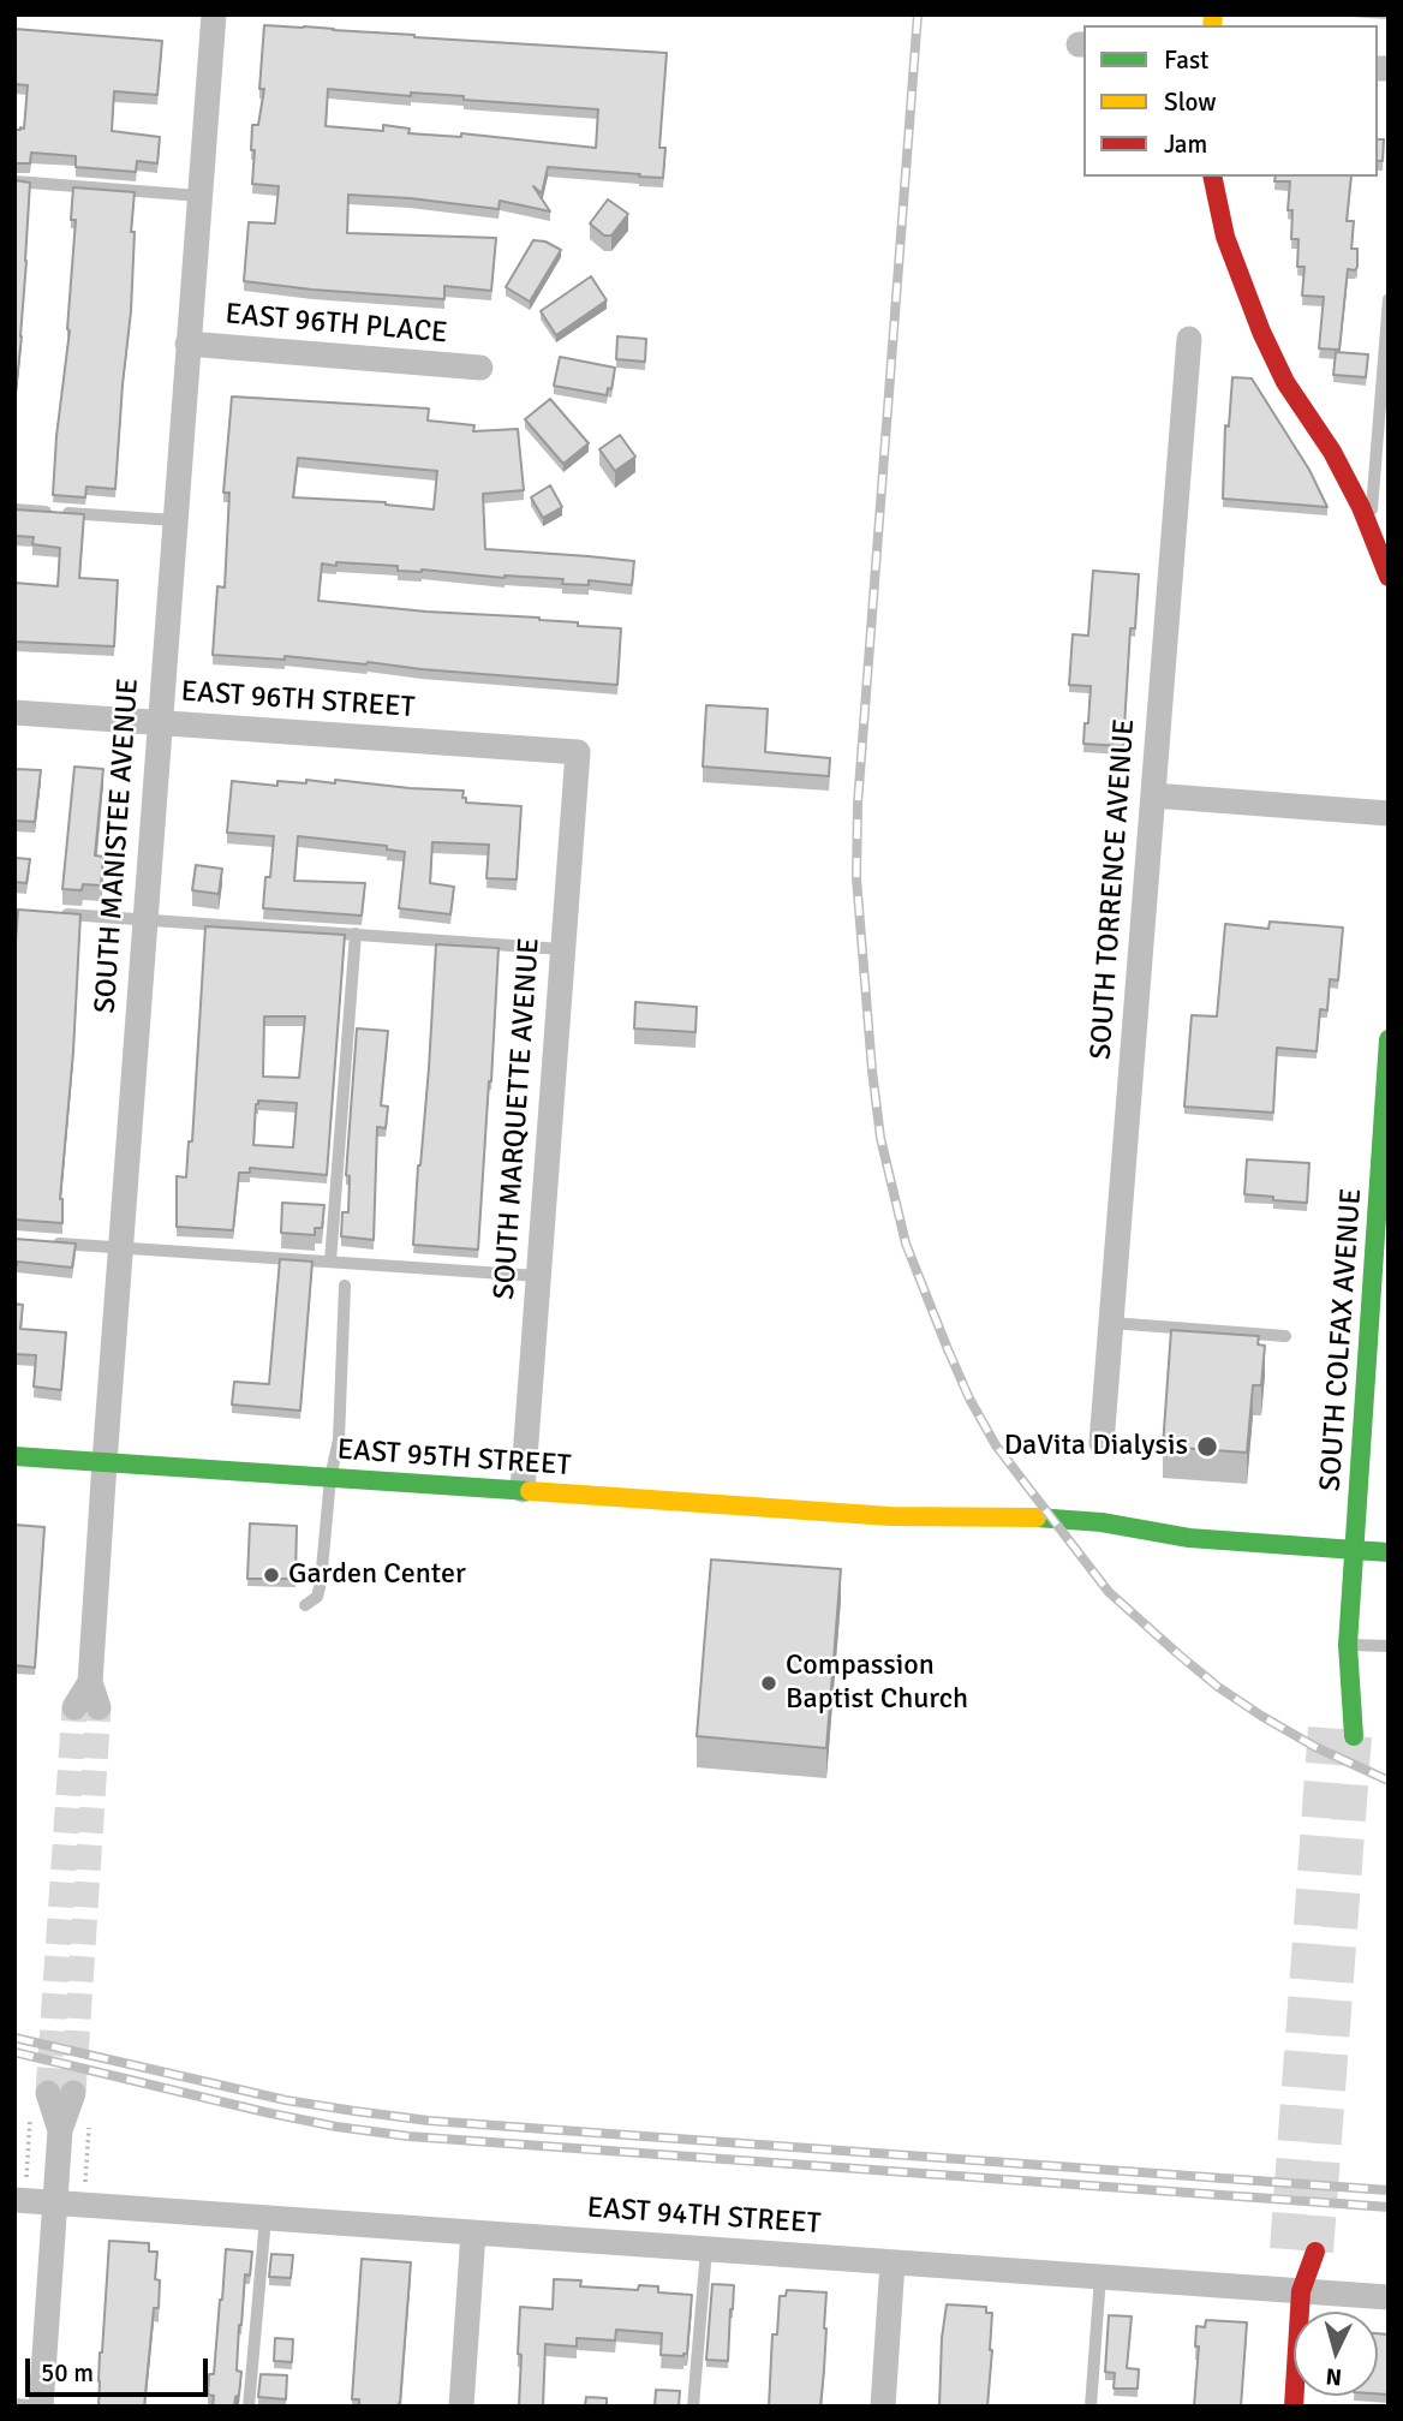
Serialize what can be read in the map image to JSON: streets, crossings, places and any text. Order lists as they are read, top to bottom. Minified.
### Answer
{"streets":{"main road":["SOUTH COLFAX AVENUE","EAST 95TH STREET"],"street":["EAST 96TH PLACE","EAST 96TH STREET","SOUTH MANISTEE AVENUE","SOUTH TORRENCE AVENUE","SOUTH MARQUETTE AVENUE","EAST 94TH STREET"]},"crossings":[["EAST 96TH PLACE","SOUTH MANISTEE AVENUE"],["EAST 96TH STREET","SOUTH MANISTEE AVENUE"],["EAST 96TH STREET","SOUTH MARQUETTE AVENUE"],["SOUTH MANISTEE AVENUE","EAST 95TH STREET"],["SOUTH MARQUETTE AVENUE","EAST 95TH STREET"],["SOUTH COLFAX AVENUE","EAST 95TH STREET"]],"places":["DaVita Dialysis","Garden Center","Compassion Baptist Church"],"legend":["Fast","Slow","Jam"],"scale_bar":"50 m","north":"bottom"}
